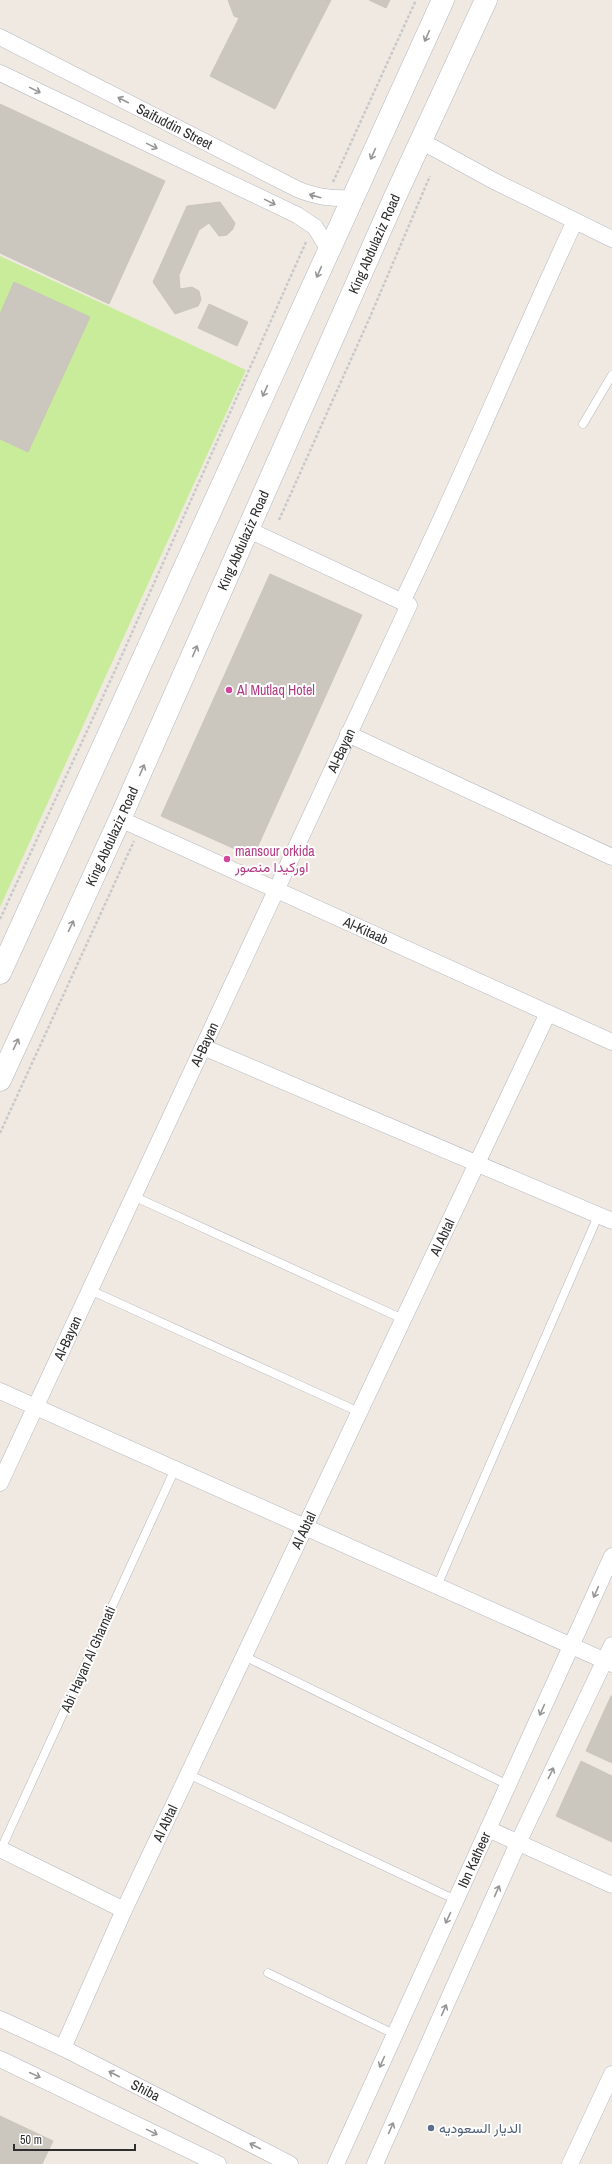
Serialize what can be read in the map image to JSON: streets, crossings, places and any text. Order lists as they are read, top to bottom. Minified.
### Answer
{"streets":{"main road":["King Abdulaziz Road"],"street":["Saifuddin Street","Al-Bayan","Al-Kitaab","Al Abtal","Ibn Katheer","Shiba"],"lane":["Abi Hayan Al Gharnati"]},"crossings":[["King Abdulaziz Road","Al-Kitaab"],["Al-Bayan","Al-Kitaab"],["Al-Kitaab","Al Abtal"],["Al Abtal","Shiba"]],"places":["Al Mutlaq Hotel","mansour orkida اوركيدا منصور","الديار السعوديه"],"scale_bar":"50 m"}
